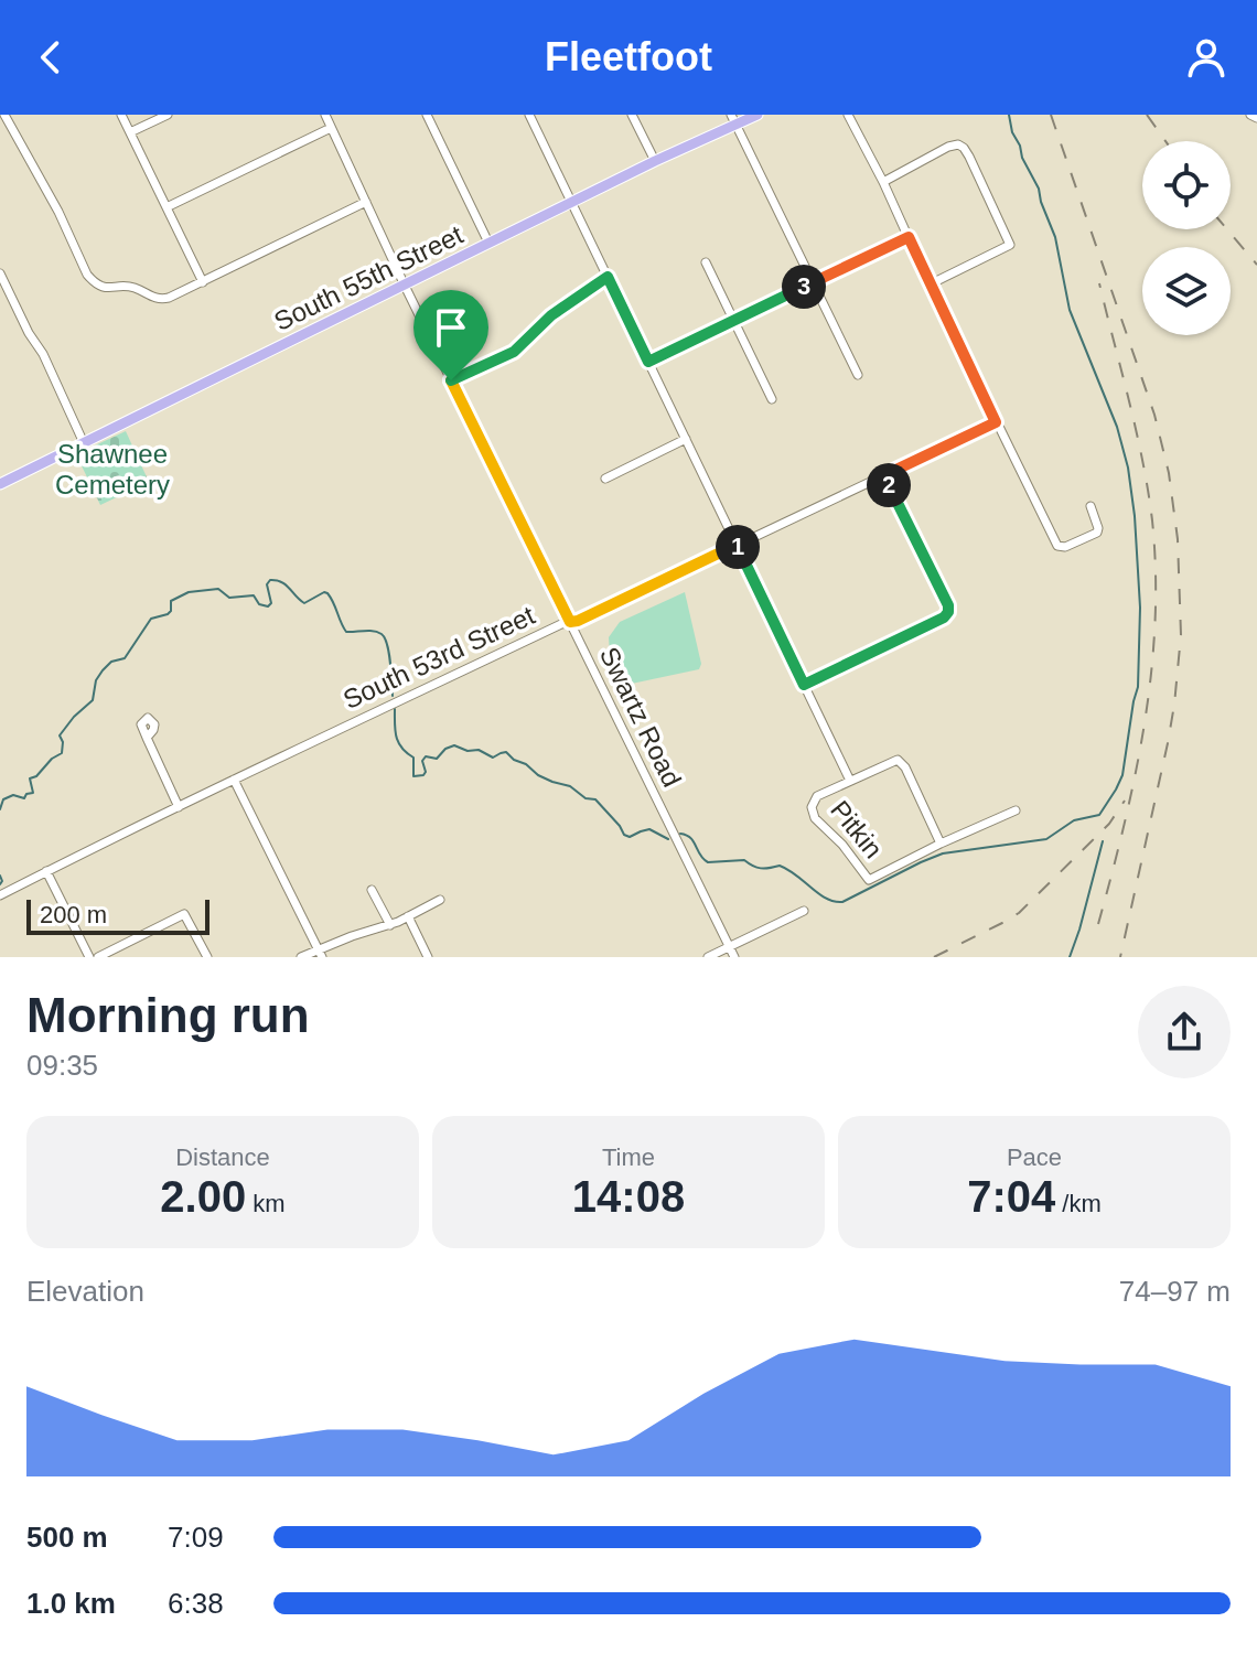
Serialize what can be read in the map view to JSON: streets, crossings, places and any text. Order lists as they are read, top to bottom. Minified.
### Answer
{"streets":{"main road":["South 55th Street"],"street":["South 53rd Street","Swartz Road","Pitkin"]},"crossings":[["South 55th Street","Swartz Road"],["South 53rd Street","Swartz Road"]],"parks":["Shawnee Cemetery"],"scale_bar":"200 m","page":{"header":"Fleetfoot","pins":["3","2","1"],"scale":"200 m","heading":["Morning run","09:35"],"stats":[["Distance","2.00 km"],["Time","14:08"],["Pace","7:04 /km"]],"chart":["Elevation","74–97 m"],"list":[{"name":"500 m","note":"7:09"},{"name":"1.0 km","note":"6:38"}]}}
